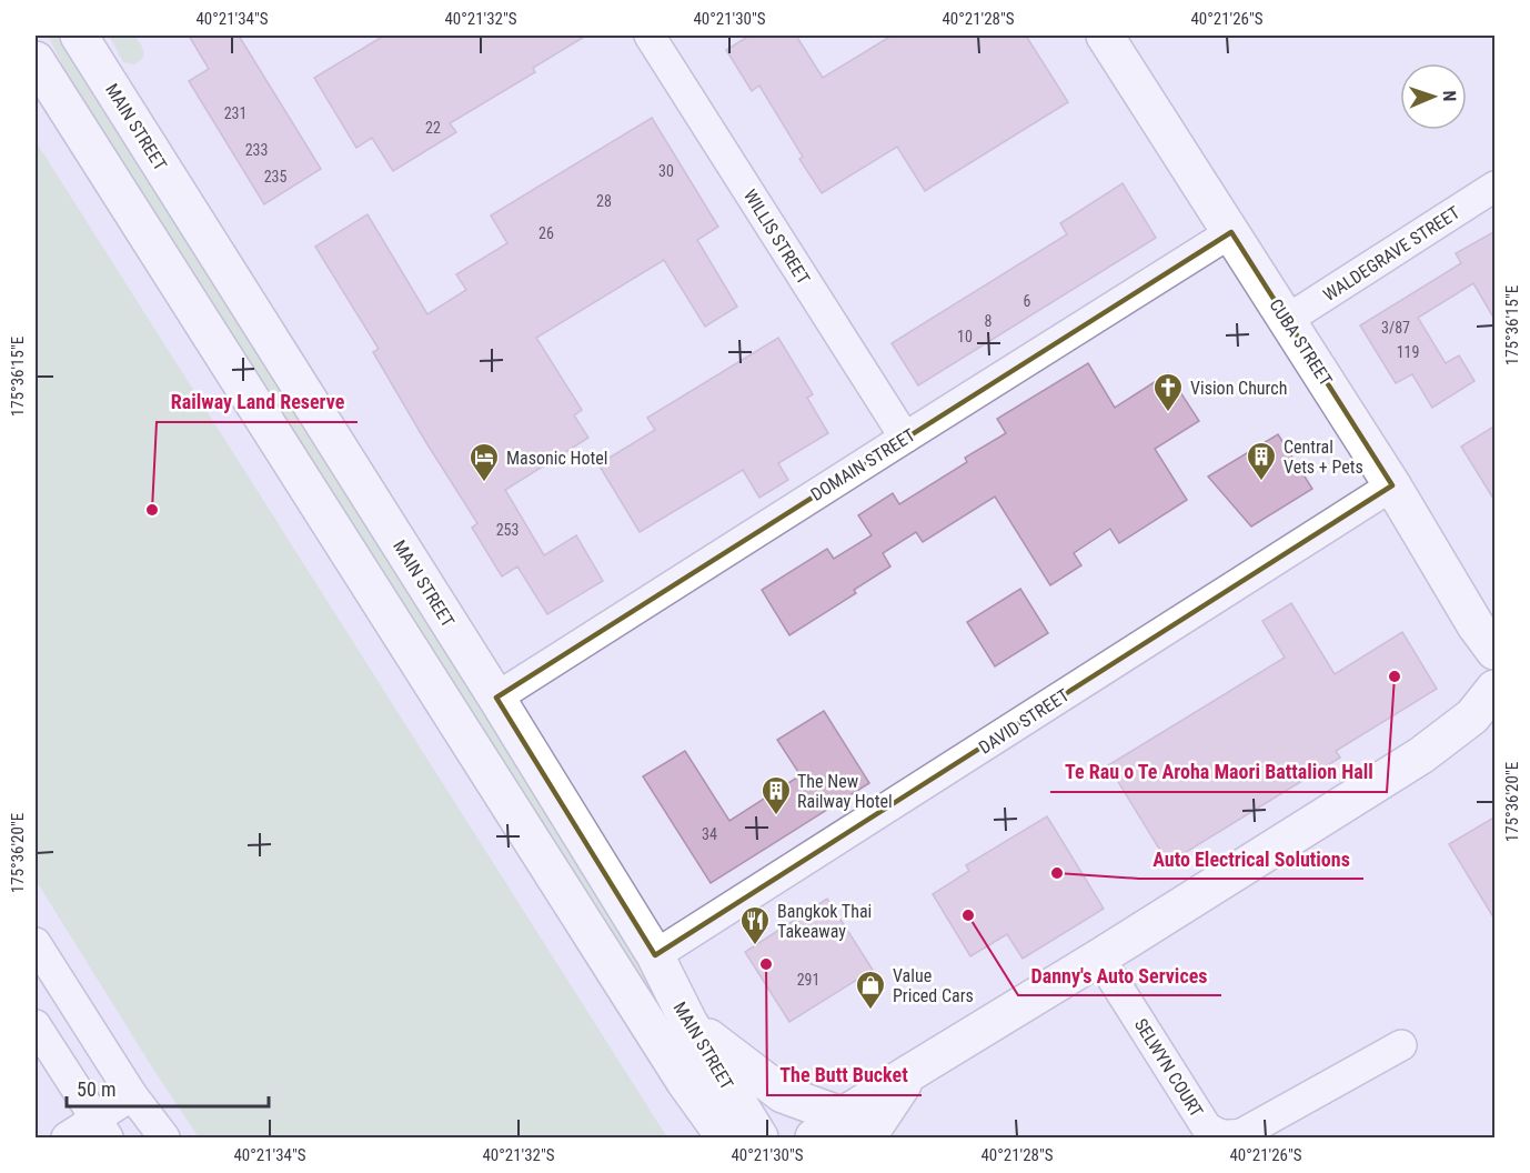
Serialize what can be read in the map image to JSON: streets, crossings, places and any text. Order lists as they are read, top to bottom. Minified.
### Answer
{"streets":{"main road":["MAIN STREET","CUBA STREET"],"street":["WILLIS STREET","WALDEGRAVE STREET","DOMAIN STREET","DAVID STREET","SELWYN COURT"]},"crossings":[["MAIN STREET","DOMAIN STREET"],["MAIN STREET","DAVID STREET"],["WILLIS STREET","DOMAIN STREET"],["WALDEGRAVE STREET","CUBA STREET"],["CUBA STREET","DOMAIN STREET"],["CUBA STREET","DAVID STREET"]],"places":{"church":["Vision Church"],"building":["Central Vets + Pets","The New Railway Hotel"],"hotel":["Masonic Hotel"],"other":["Railway Land Reserve","Te Rau o Te Aroha Maori Battalion Hall","Auto Electrical Solutions","Danny's Auto Services","The Butt Bucket"],"restaurant":["Bangkok Thai Takeaway"],"shop":["Value Priced Cars"]},"house_numbers":["231","22","233","30","235","28","26","6","8","3/87","10","119","253","34","291"],"scale_bar":"50 m","north":"right","coordinates":["40°21'34\"S","40°21'32\"S","40°21'30\"S","40°21'28\"S","40°21'26\"S","175°36'15\"E","175°36'20\"E"]}
